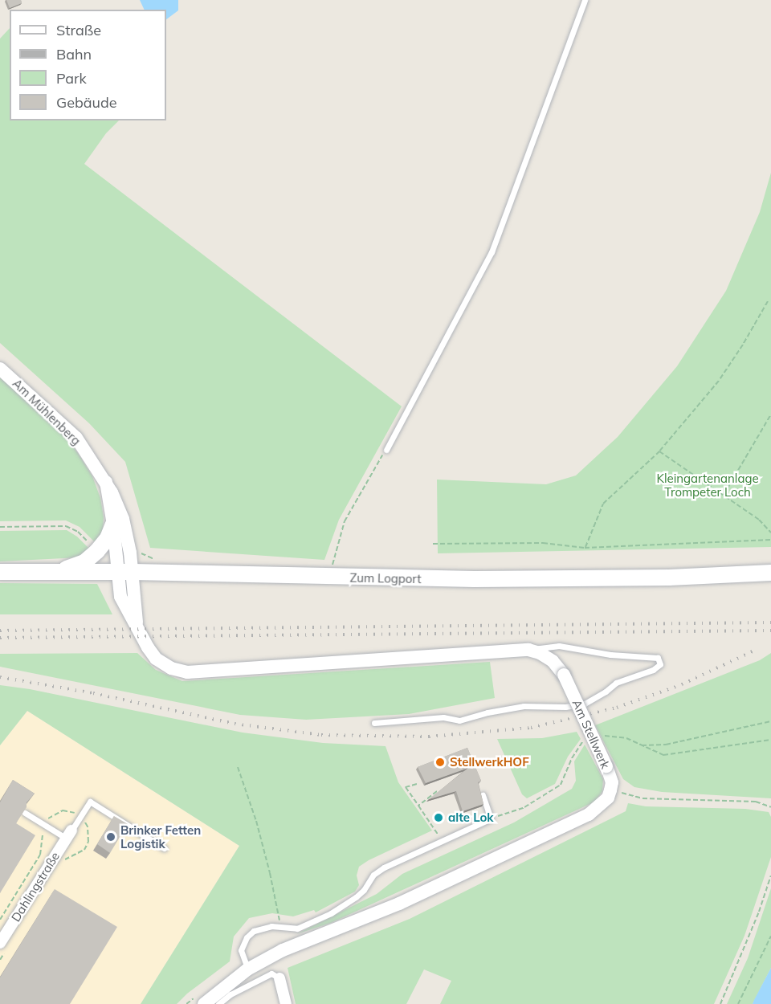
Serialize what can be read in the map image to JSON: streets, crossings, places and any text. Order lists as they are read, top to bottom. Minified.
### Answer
{"streets":{"main road":["Zum Logport"],"street":["Am Mühlenberg","Am Stellwerk","Dahlingstraße"]},"crossings":[["Am Mühlenberg","Zum Logport"],["Am Mühlenberg","Am Stellwerk"],["Zum Logport","Am Stellwerk"]],"parks":["Kleingartenanlage Trompeter Loch"],"places":["StellwerkHOF","alte Lok","Brinker Fetten Logistik"],"legend":["Straße","Bahn","Park","Gebäude"]}
